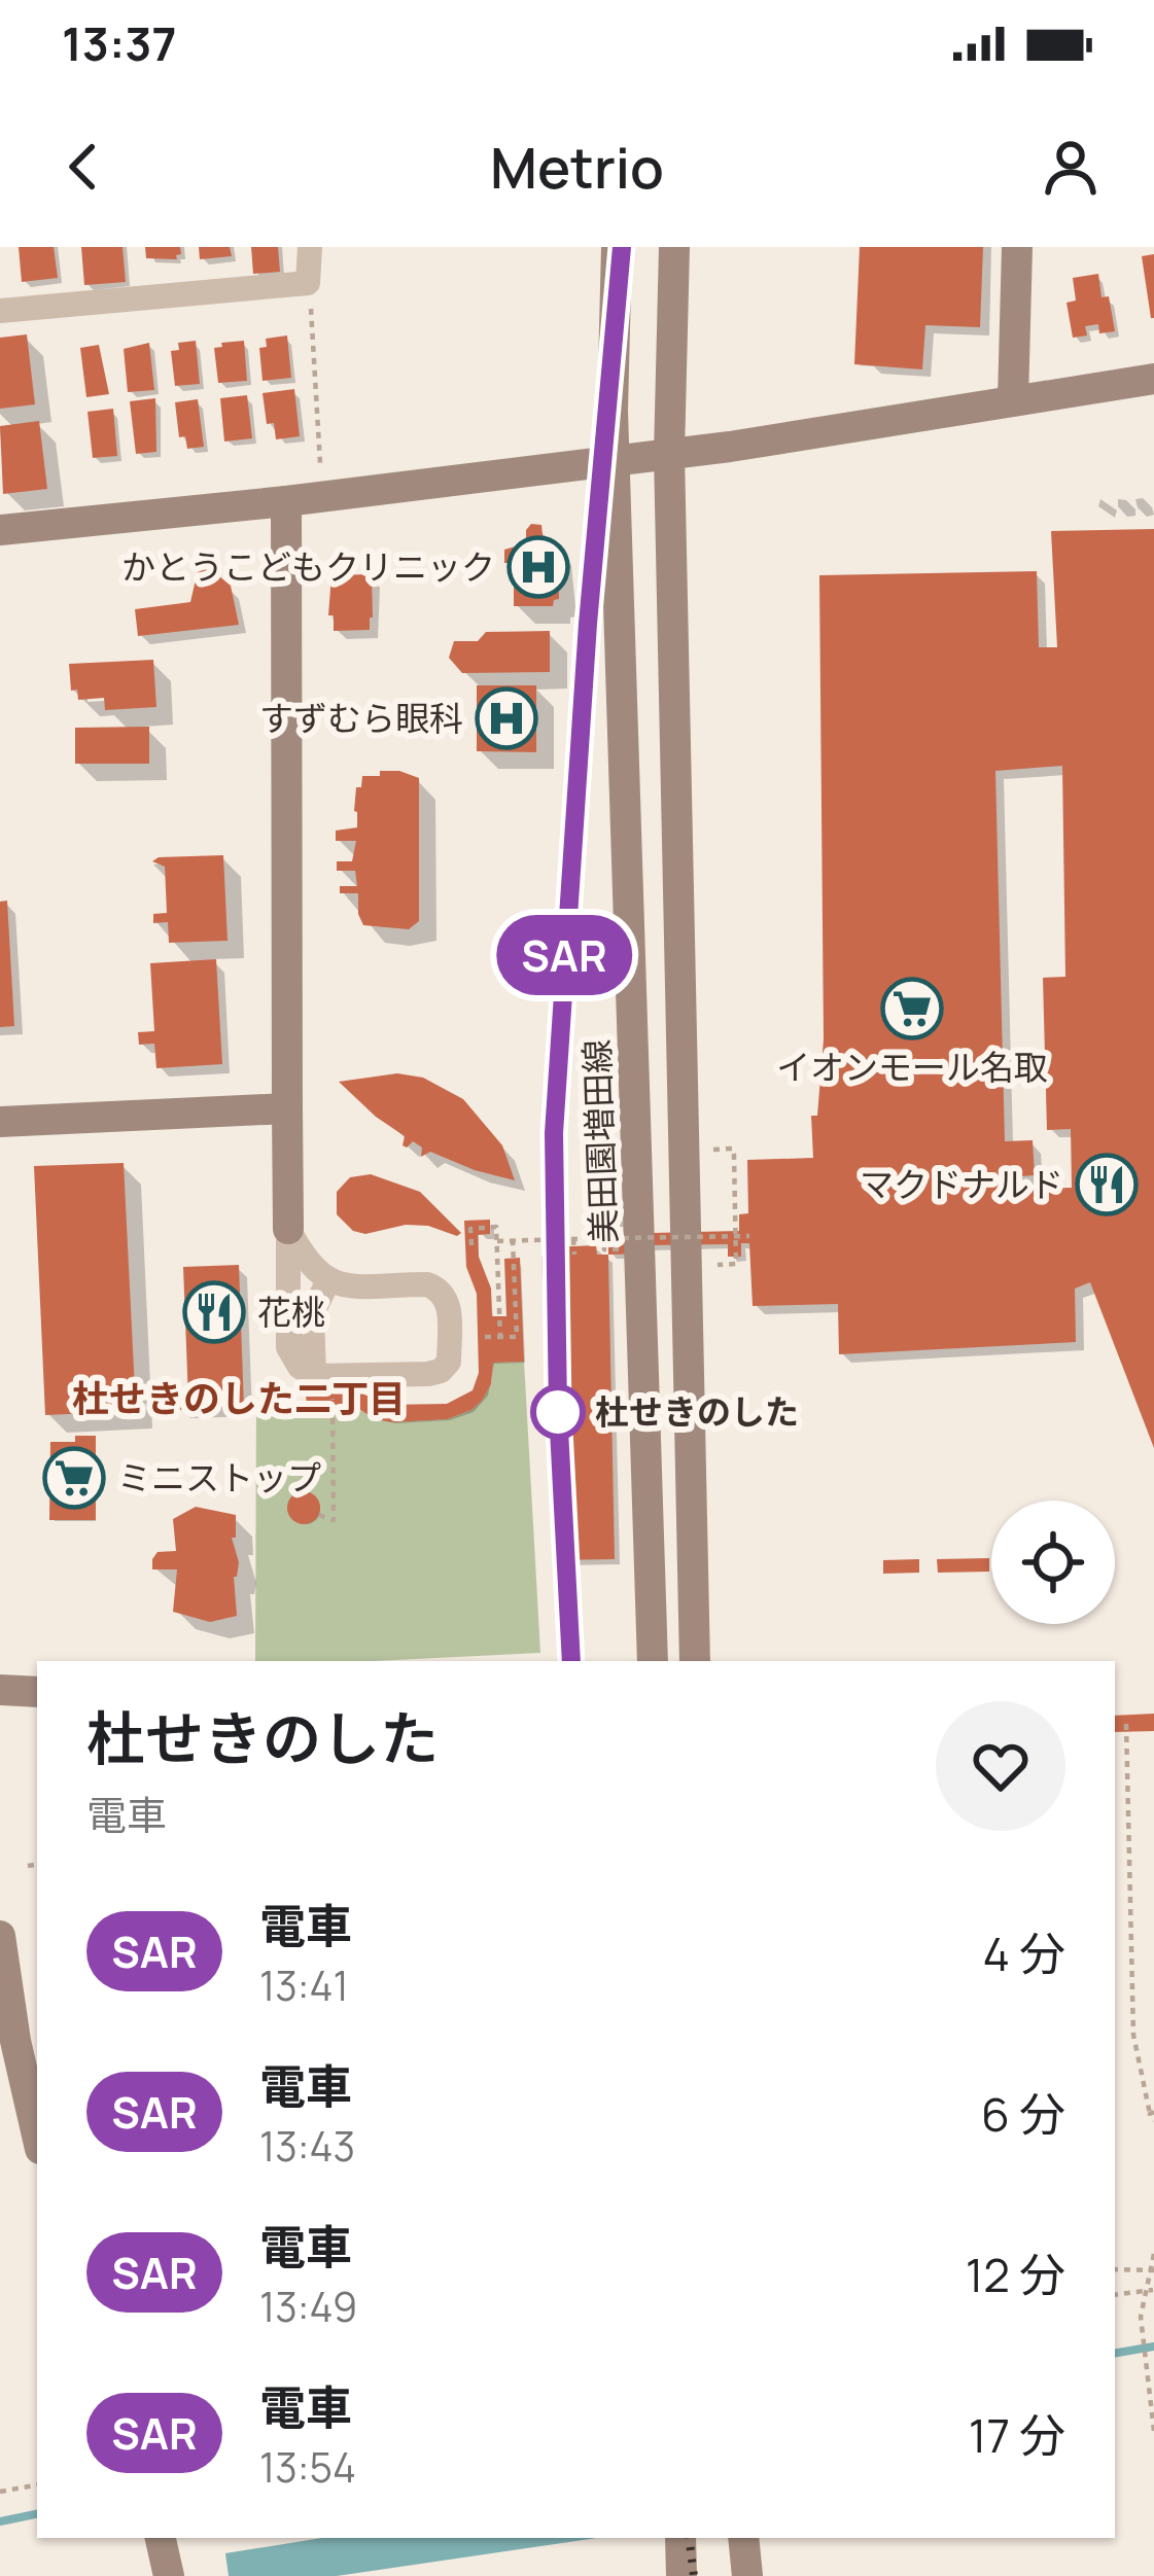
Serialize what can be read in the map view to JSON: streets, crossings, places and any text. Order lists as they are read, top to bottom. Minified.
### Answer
{"streets":{"main road":["美田園増田線"]},"districts":["杜せきのした二丁目"],"places":{"hospital":["かとうこどもクリニック","すずむら眼科"],"supermarket":["イオンモール名取","ミニストップ"],"restaurant":["マクドナルド","花桃"],"other":["杜せきのした"]},"page":{"status":"13:37","header":"Metrio","on_map":"SAR","heading":["杜せきのした","電車"],"list":[{"mark":"SAR","name":"電車","note":"13:41","value":"4 分"},{"mark":"SAR","name":"電車","note":"13:43","value":"6 分"},{"mark":"SAR","name":"電車","note":"13:49","value":"12 分"},{"mark":"SAR","name":"電車","note":"13:54","value":"17 分"}]}}
